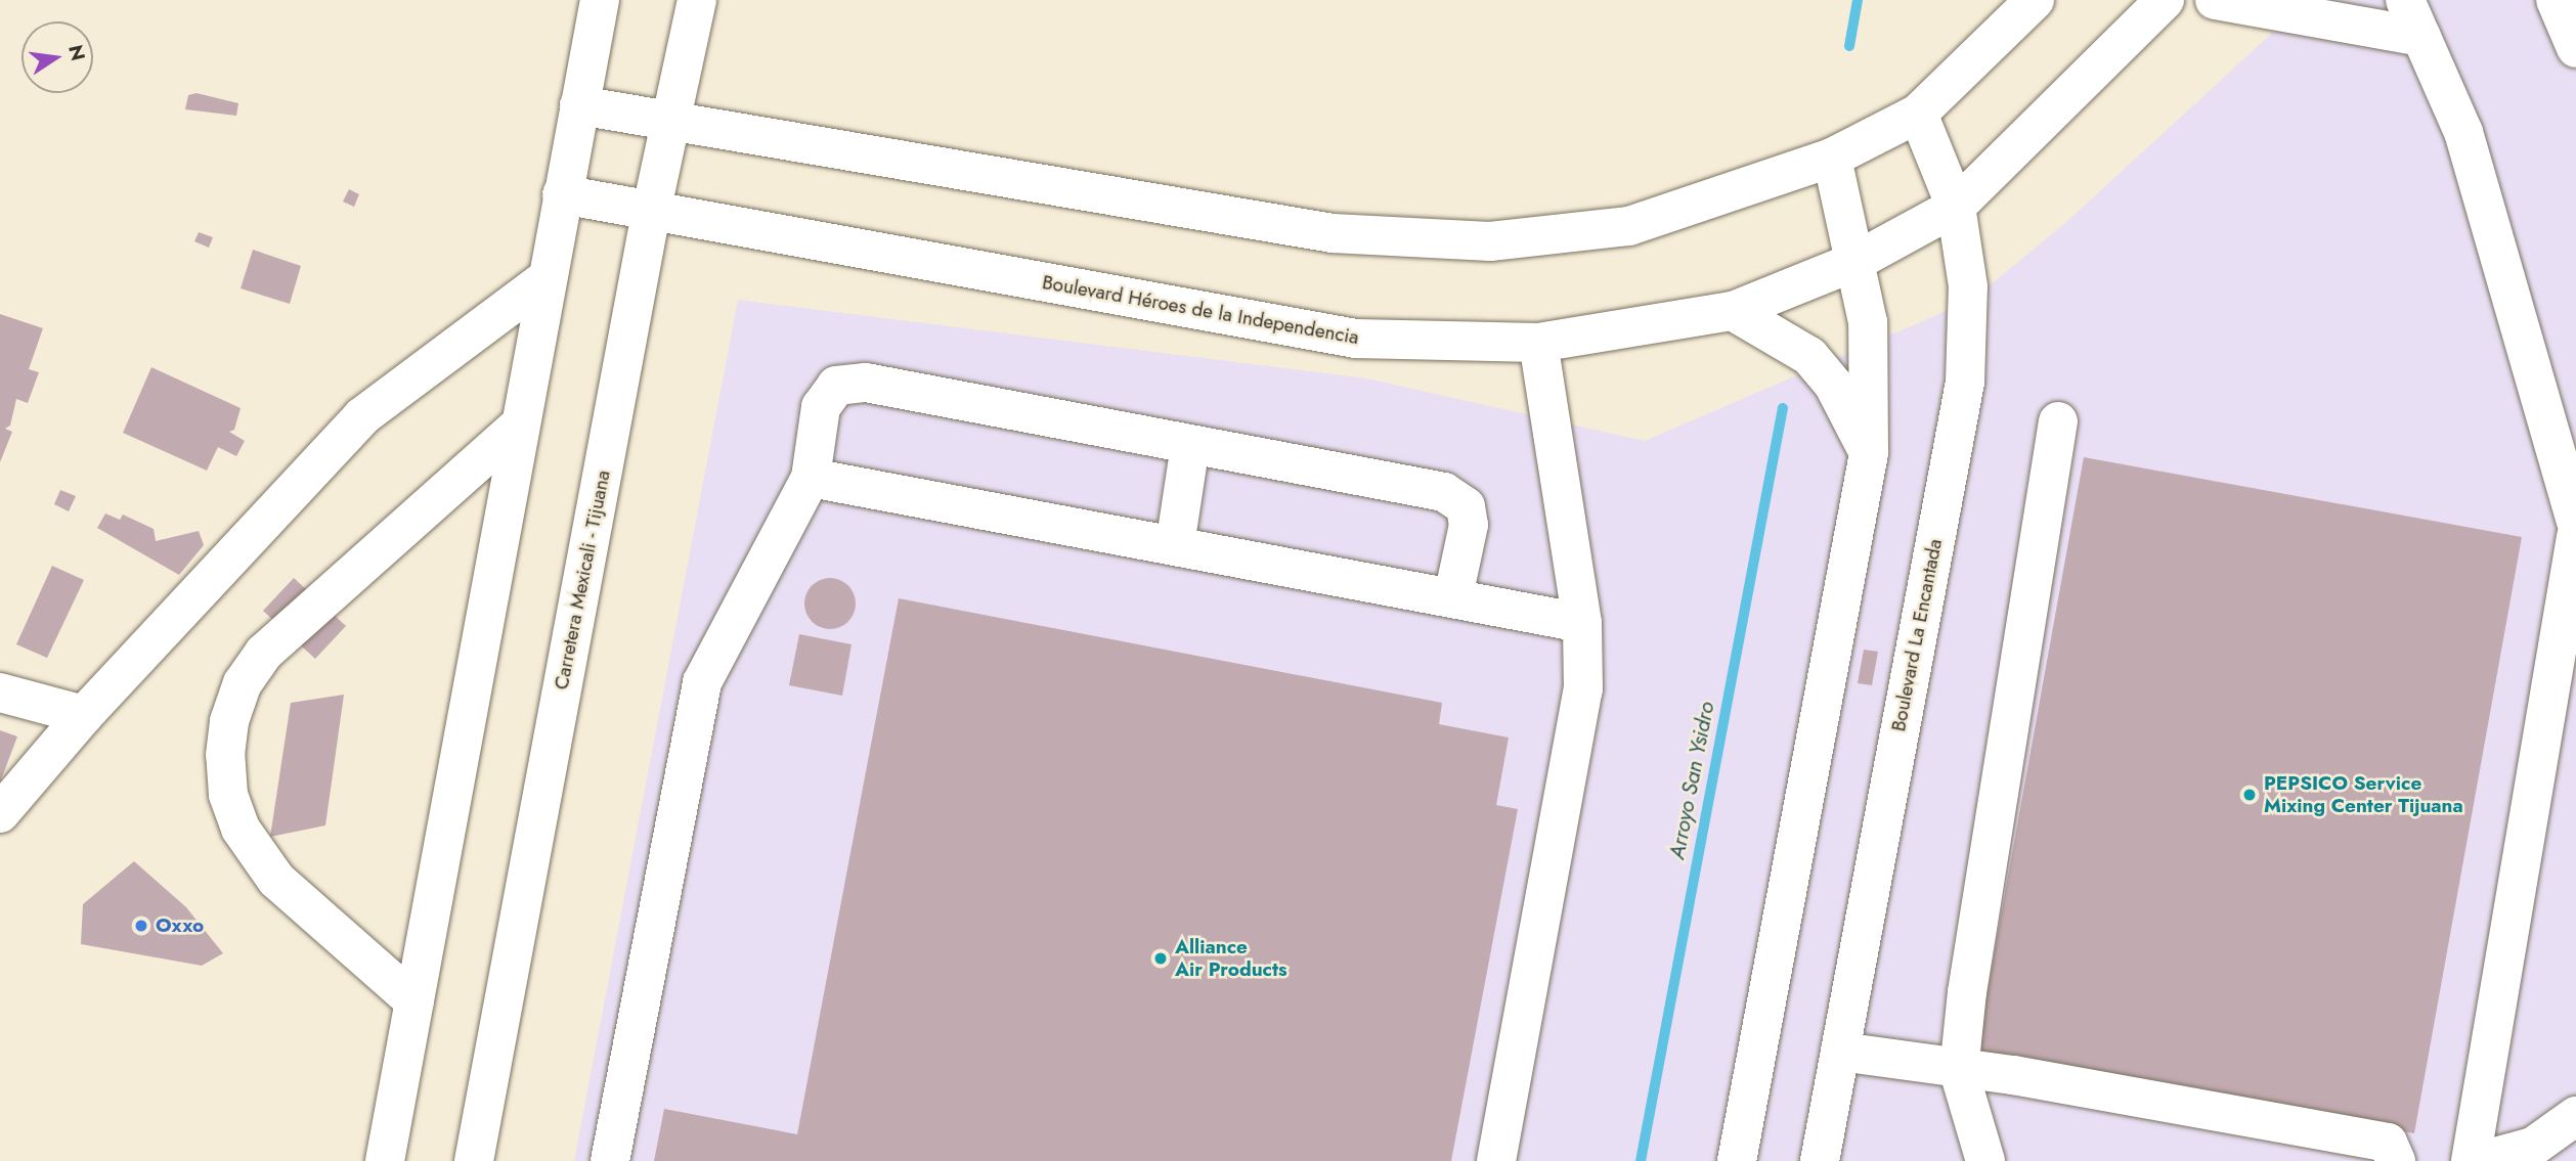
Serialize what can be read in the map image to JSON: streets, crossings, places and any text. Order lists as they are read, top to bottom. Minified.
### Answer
{"streets":{"main road":["Boulevard Héroes de la Independencia","Carretera Mexicali - Tijuana","Boulevard La Encantada"]},"crossings":[["Boulevard Héroes de la Independencia","Carretera Mexicali - Tijuana"],["Boulevard Héroes de la Independencia","Boulevard La Encantada"]],"water":["Arroyo San Ysidro"],"places":["PEPSICO Service Mixing Center Tijuana","Oxxo","Alliance Air Products"],"north":"right"}
